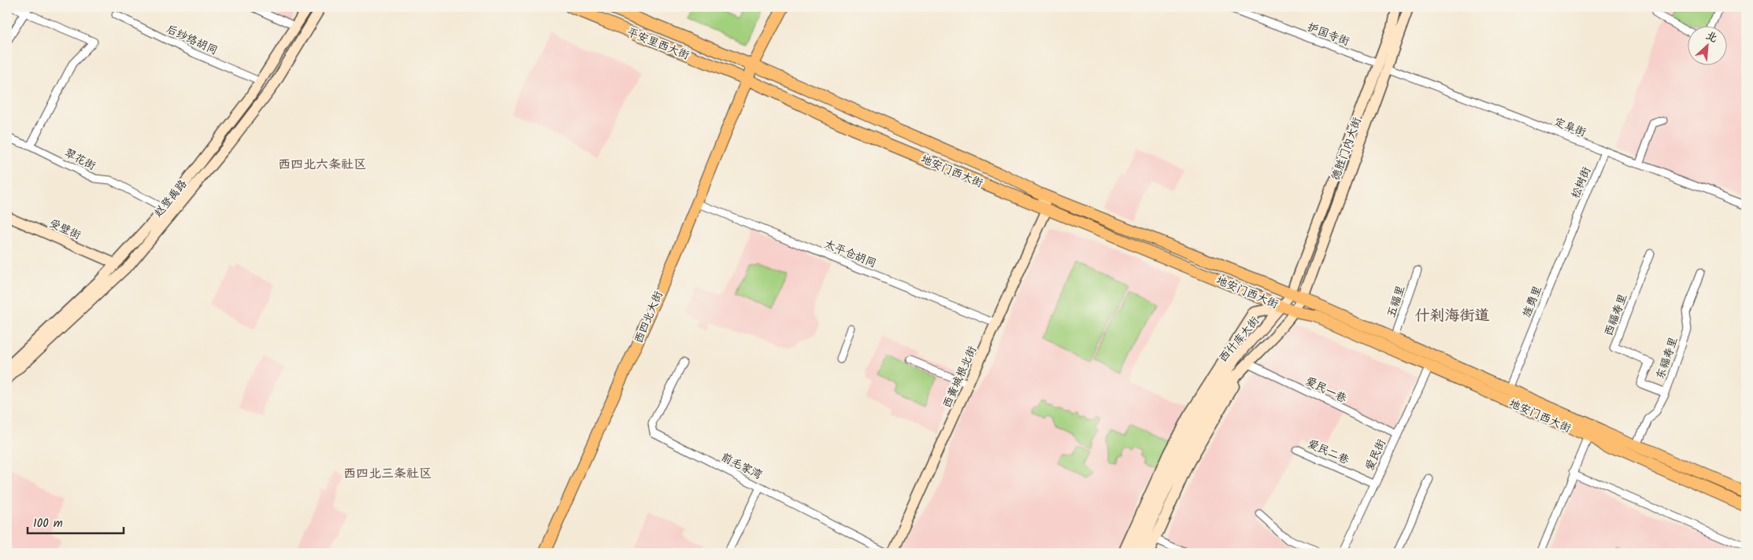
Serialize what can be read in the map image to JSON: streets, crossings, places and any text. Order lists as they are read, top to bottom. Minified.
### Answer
{"streets":{"main road":["平安里西大街","德胜门内大街","地安门西大街","赵登禹路","受壁街","西四北大街","西什库大街","西黄城根北街"],"street":["护国寺街","后纱络胡同","定阜街","翠花街","松树街","太平仓胡同","五福里","旌勇里","西福寿里","东福寿里","爱民一巷","爱民二巷","爱民街","前毛家湾"]},"crossings":[["护国寺街","定阜街"],["护国寺街","德胜门内大街"],["后纱络胡同","赵登禹路"],["平安里西大街","地安门西大街"],["平安里西大街","西四北大街"],["定阜街","德胜门内大街"],["定阜街","松树街"],["德胜门内大街","地安门西大街"],["德胜门内大街","西什库大街"],["翠花街","赵登禹路"],["地安门西大街","五福里"],["地安门西大街","旌勇里"],["地安门西大街","西四北大街"],["地安门西大街","西什库大街"],["地安门西大街","东福寿里"],["地安门西大街","西黄城根北街"],["地安门西大街","爱民街"],["松树街","旌勇里"],["赵登禹路","受壁街"],["太平仓胡同","西四北大街"],["太平仓胡同","西黄城根北街"],["西福寿里","东福寿里"],["西什库大街","爱民一巷"],["爱民一巷","爱民街"],["爱民二巷","爱民街"]],"districts":["西四北六条社区","什刹海街道","西四北三条社区"],"scale_bar":"100 m","north":"top right"}
